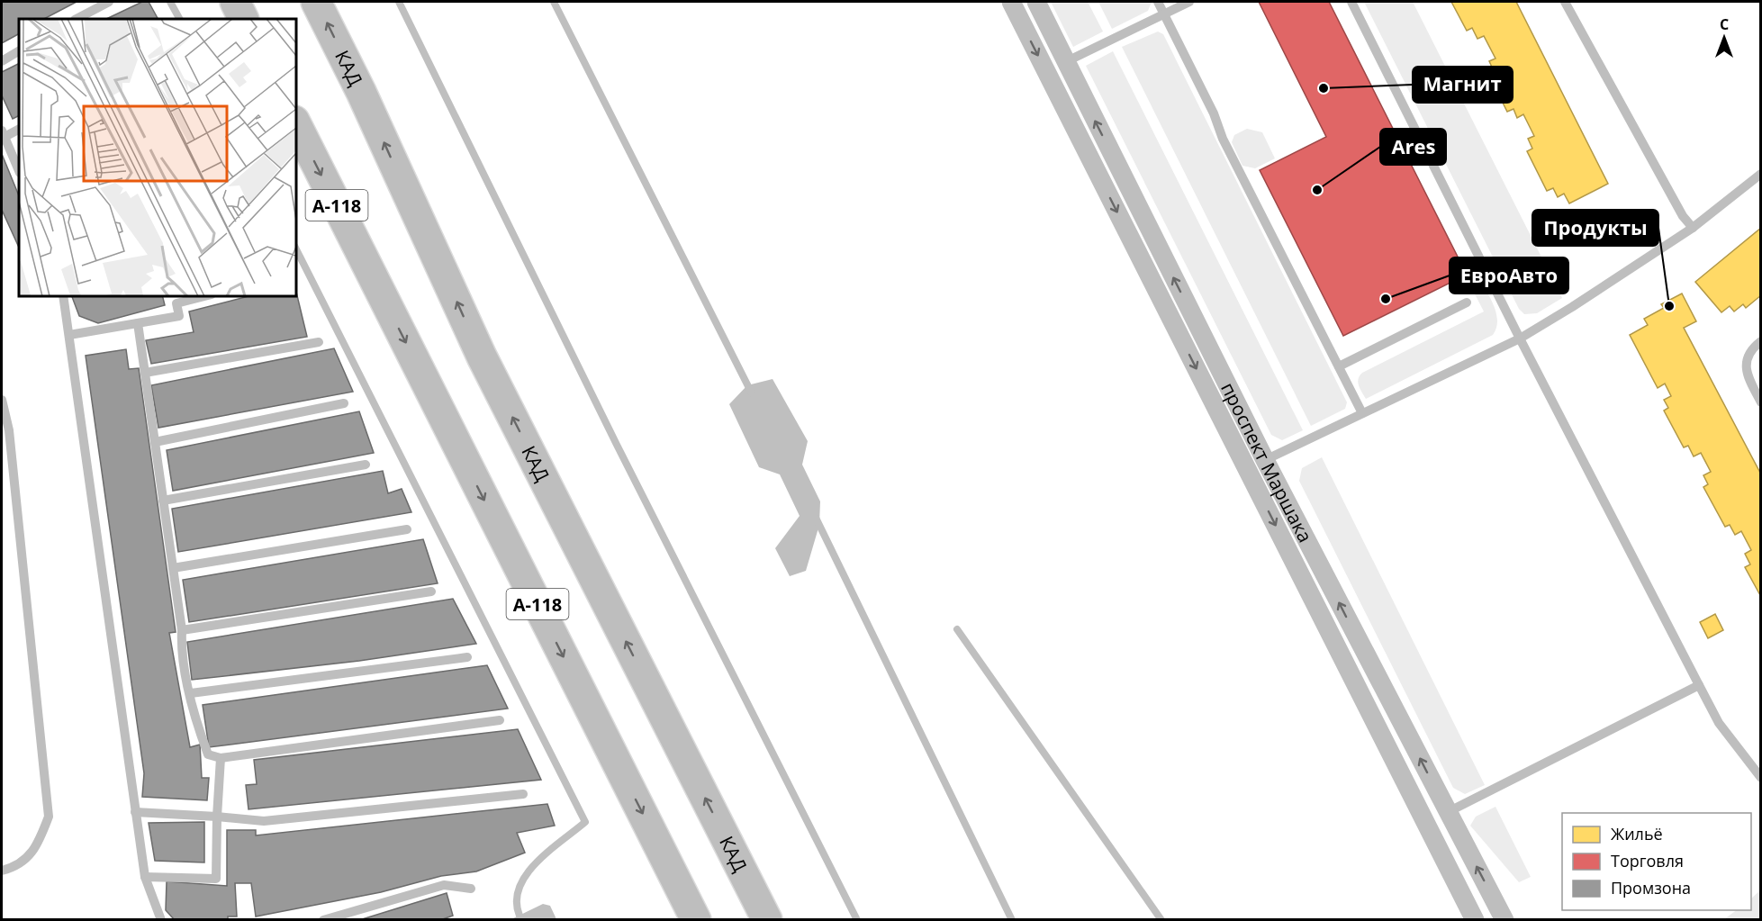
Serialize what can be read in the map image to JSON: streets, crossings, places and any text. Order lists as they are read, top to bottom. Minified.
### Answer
{"streets":{"highway":["КАД","А-118"],"street":["проспект Маршака"]},"places":["Магнит","Ares","ЕвроАвто","Продукты"],"legend":["Жильё","Торговля","Промзона"],"north":"top"}
